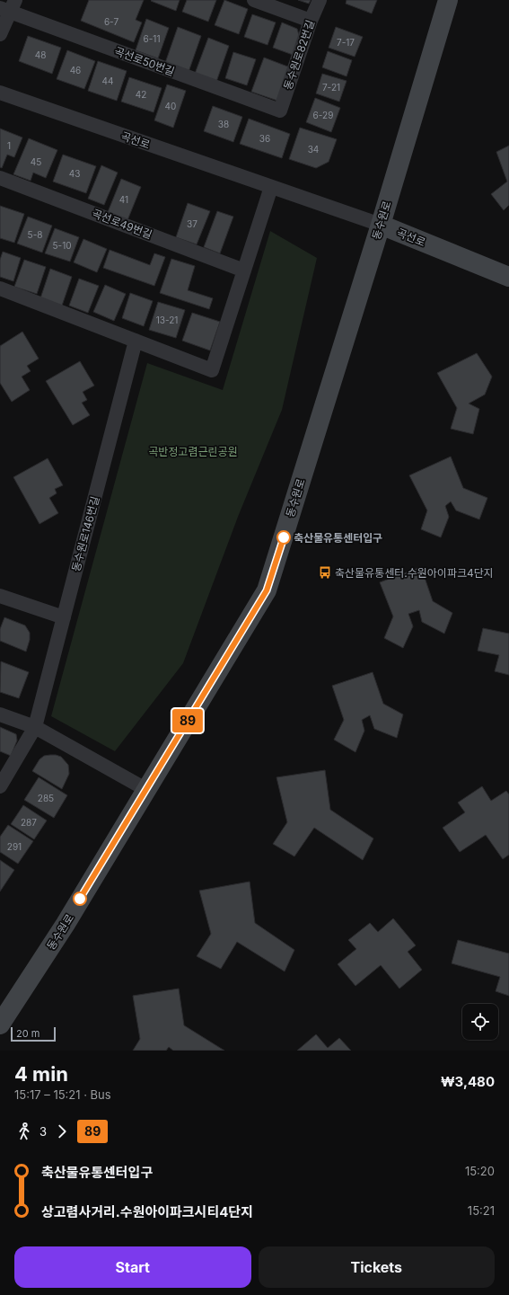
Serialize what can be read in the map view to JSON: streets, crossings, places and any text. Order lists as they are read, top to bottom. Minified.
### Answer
{"streets":{"main road":["곡선로","동수원로"],"street":["동수원로82번길","곡선로50번길","곡선로49번길","동수원로146번길"]},"crossings":[["동수원로82번길","곡선로50번길"],["곡선로","동수원로"]],"parks":["곡반정고렴근린공원"],"places":{"other":["축산물유통센터입구"],"bus stop":["축산물유통센터.수원아이파크4단지"]},"lines":["bus line 89"],"house_numbers":["6-7","6-11","7-17","48","46","44","7-21","42","40","6-29","38","36","1","34","45","43","41","37","5-8","5-10","13-21","285","287","291"],"scale_bar":"20 m","page":{"on_map":"89","scale":"20 m","heading":["4 min","15:17 – 15:21 · Bus","₩3,480"],"legs":["3","89"],"list":[{"name":"축산물유통센터입구","value":"15:20"},{"name":"상고렴사거리.수원아이파크시티4단지","value":"15:21"}],"buttons":["Start","Tickets"]}}
